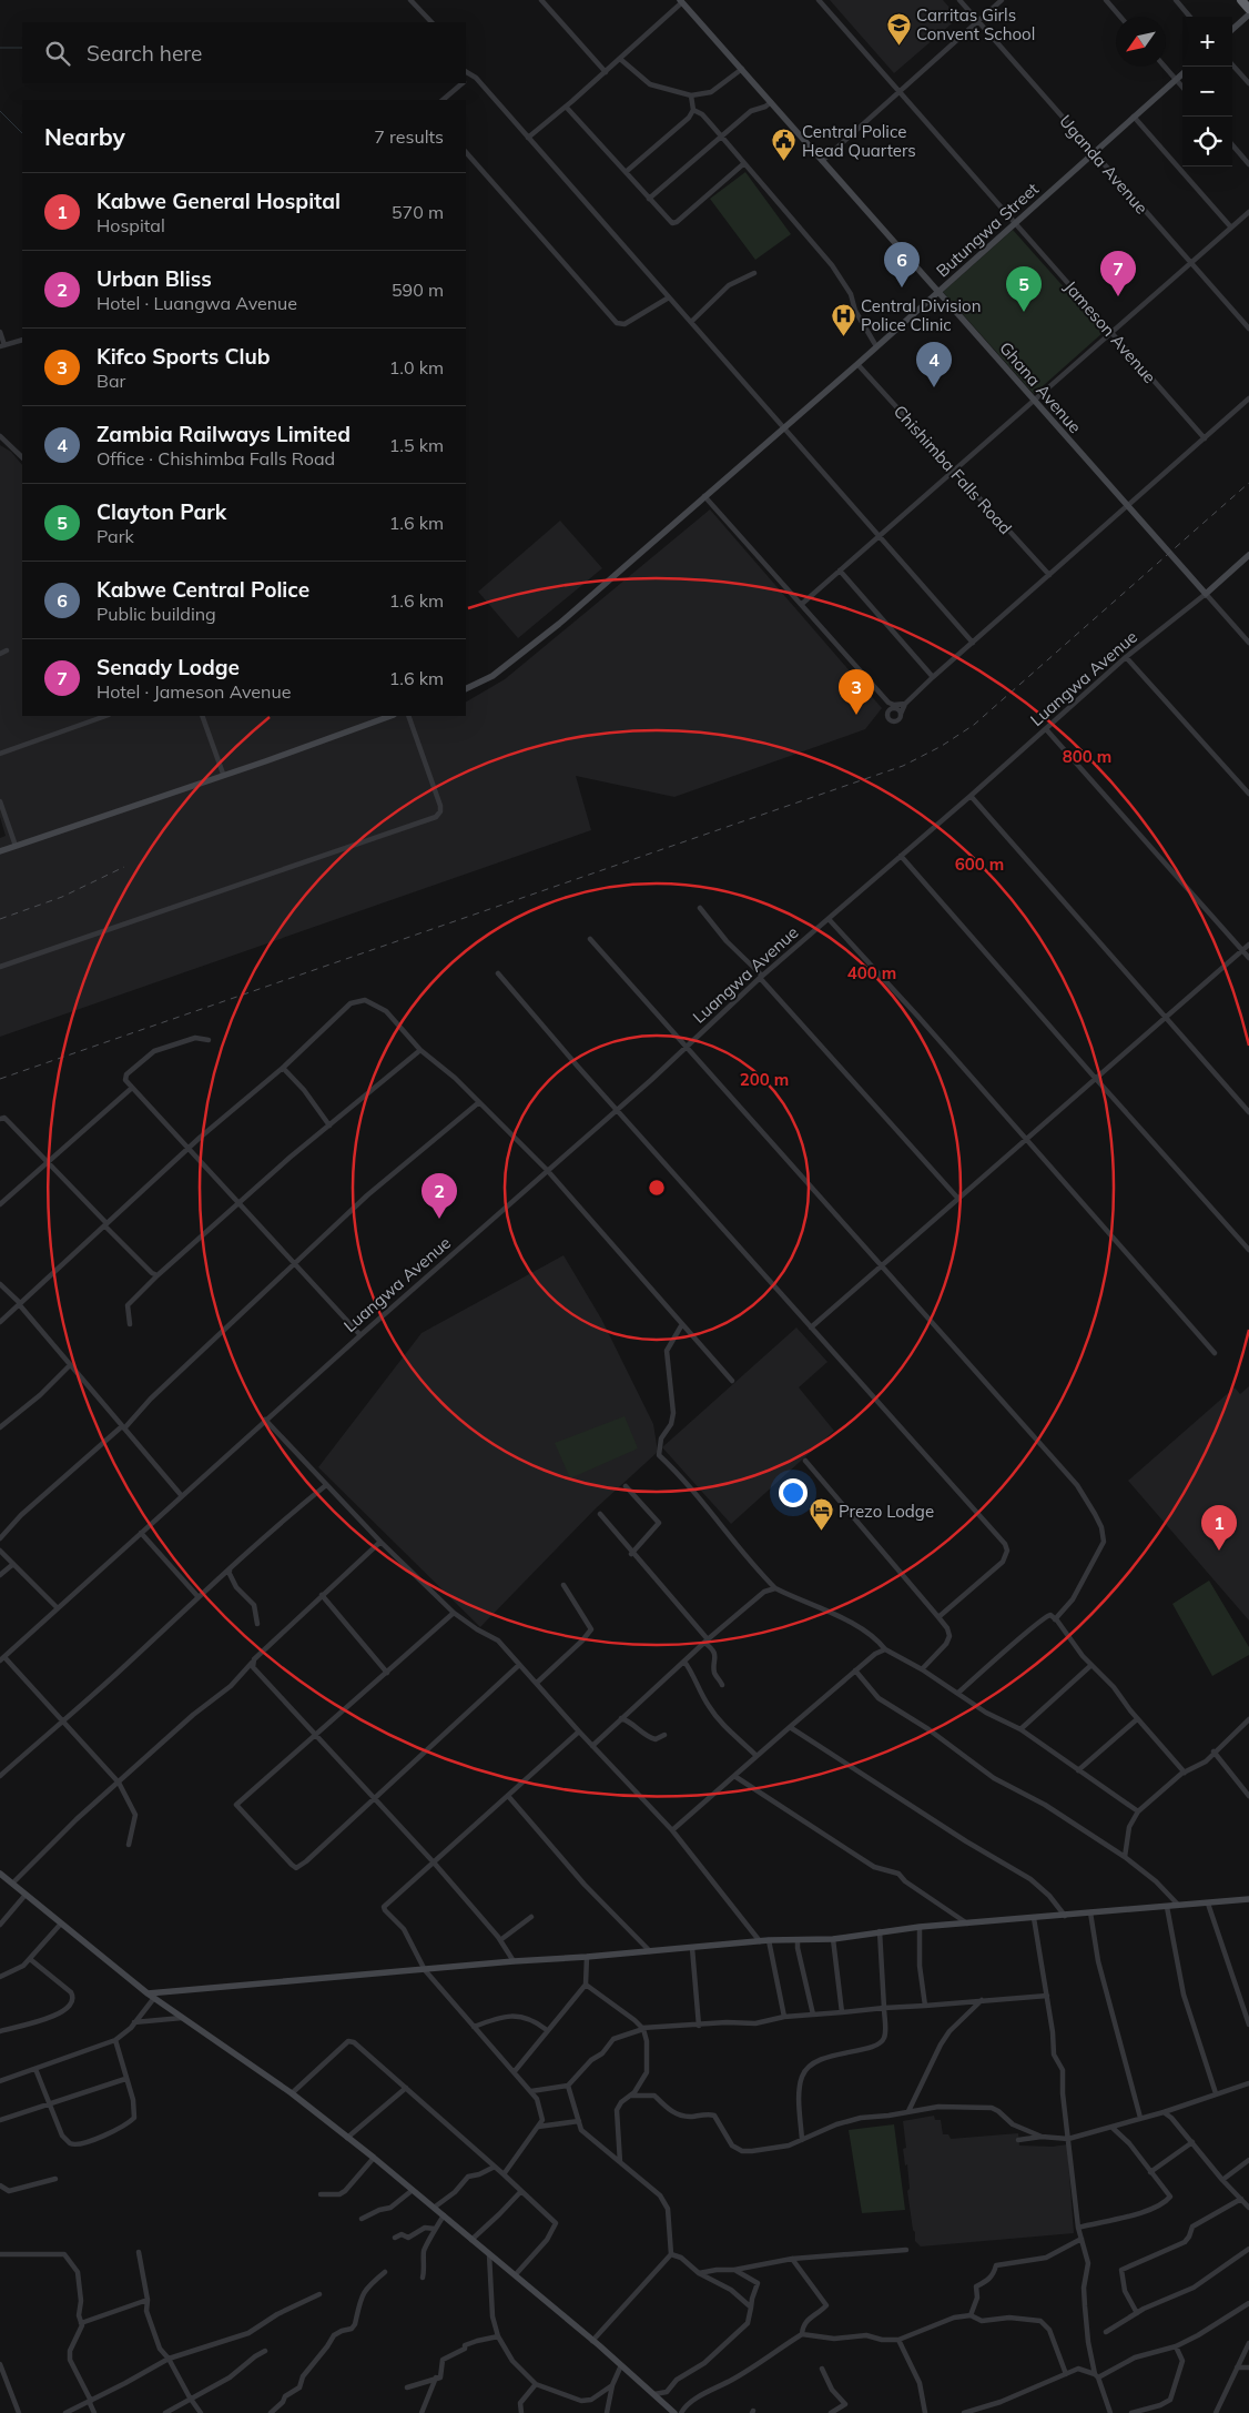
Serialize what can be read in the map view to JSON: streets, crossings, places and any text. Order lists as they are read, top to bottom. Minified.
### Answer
{"streets":{"main road":["Butungwa Street","Ghana Avenue","Luangwa Avenue"],"street":["Uganda Avenue","Jameson Avenue","Chishimba Falls Road"]},"crossings":[["Uganda Avenue","Butungwa Street"],["Butungwa Street","Jameson Avenue"],["Butungwa Street","Ghana Avenue"],["Butungwa Street","Chishimba Falls Road"],["Ghana Avenue","Luangwa Avenue"]],"places":{"school or university":["Carritas Girls Convent School"],"public building":["Central Police Head Quarters"],"hospital":["Central Division Police Clinic"],"hotel":["Prezo Lodge"]},"north":"bottom left","page":{"map_buttons":["+","−"],"search":"Search here","heading":["Nearby","7 results"],"list":[{"mark":"1","name":"Kabwe General Hospital","note":"Hospital","value":"570 m"},{"mark":"2","name":"Urban Bliss","note":"Hotel · Luangwa Avenue","value":"590 m"},{"mark":"3","name":"Kifco Sports Club","note":"Bar","value":"1.0 km"},{"mark":"4","name":"Zambia Railways Limited","note":"Office · Chishimba Falls Road","value":"1.5 km"},{"mark":"5","name":"Clayton Park","note":"Park","value":"1.6 km"},{"mark":"6","name":"Kabwe Central Police","note":"Public building","value":"1.6 km"},{"mark":"7","name":"Senady Lodge","note":"Hotel · Jameson Avenue","value":"1.6 km"}],"pins":["6","7","5","4","3","2","1"]},"rings":["800 m","600 m","400 m","200 m"]}
